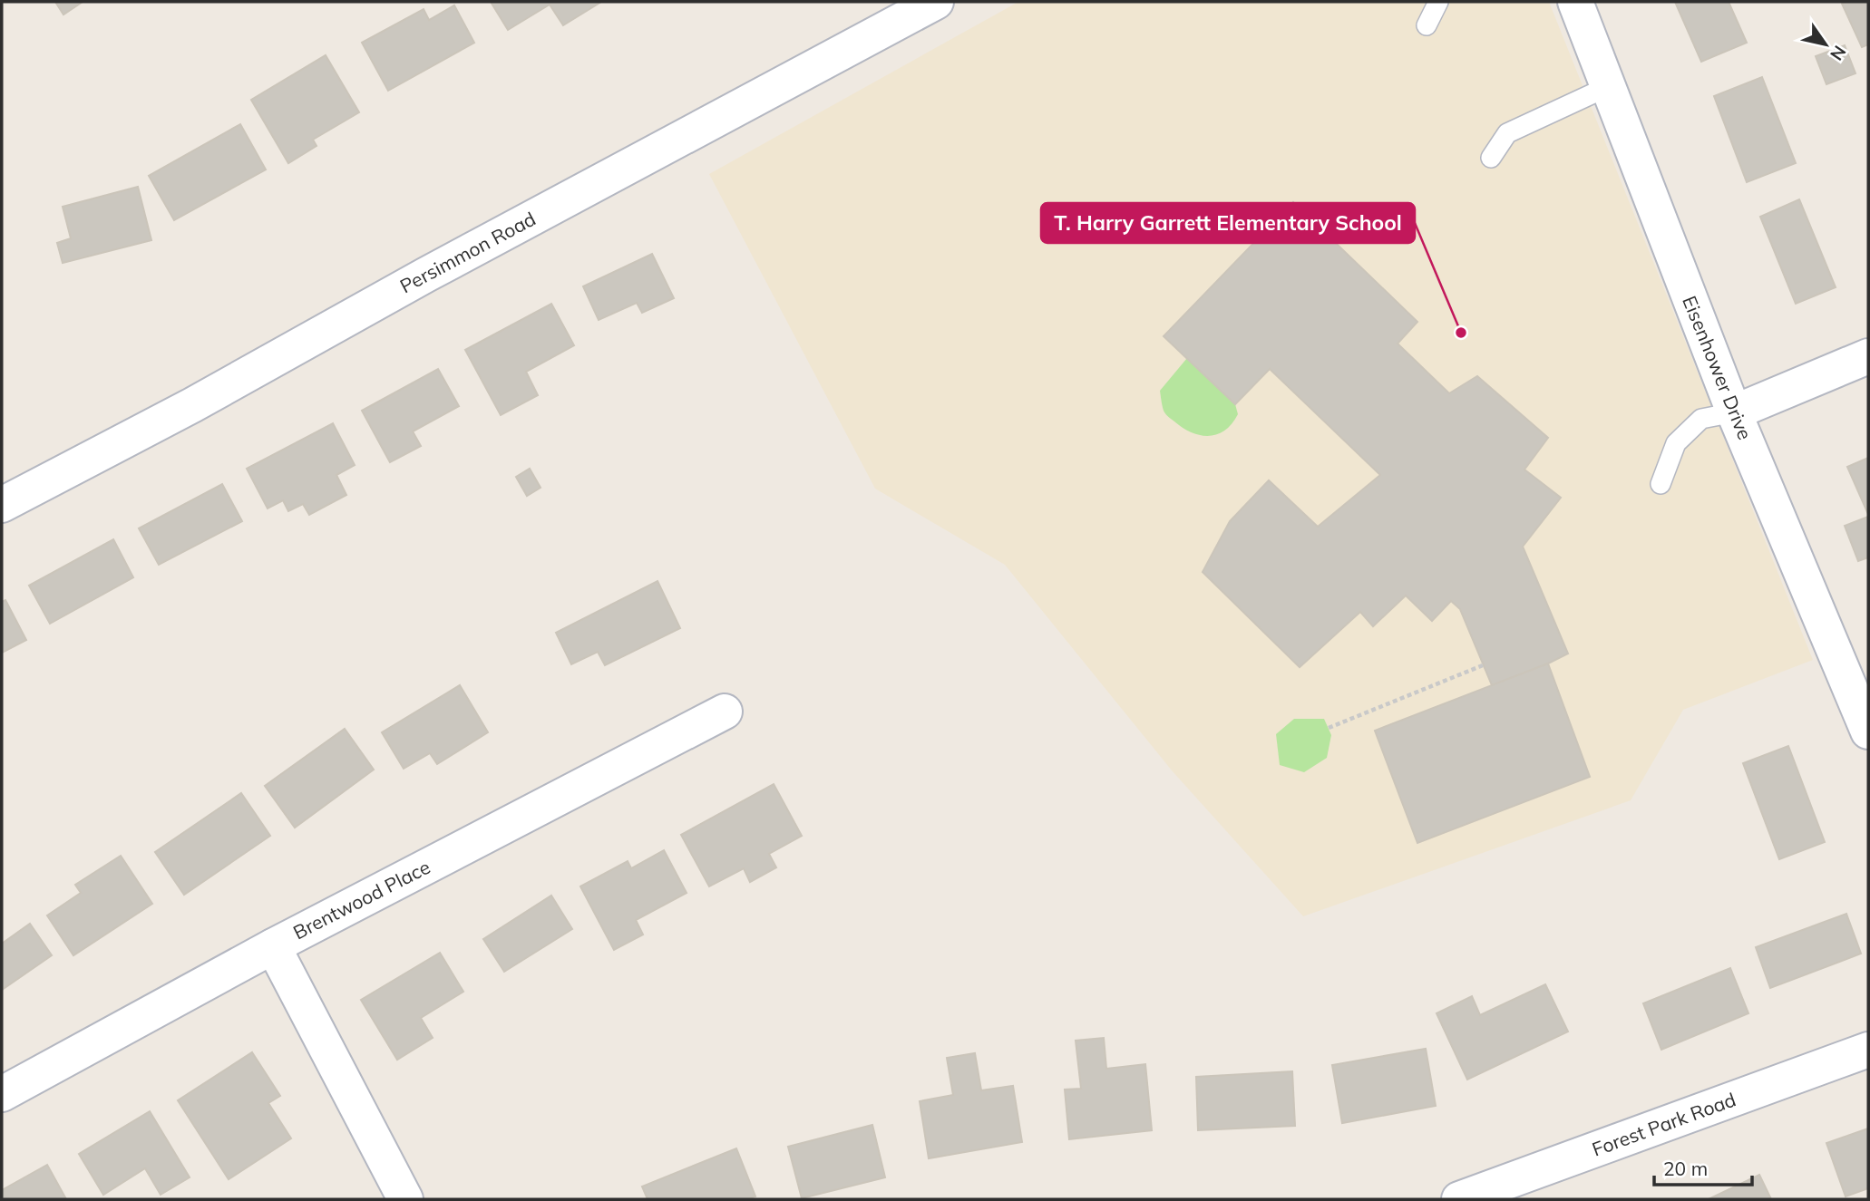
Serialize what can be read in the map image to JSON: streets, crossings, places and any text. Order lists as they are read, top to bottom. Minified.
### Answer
{"streets":{"street":["Persimmon Road","Eisenhower Drive","Brentwood Place","Forest Park Road"]},"places":["T. Harry Garrett Elementary School"],"scale_bar":"20 m","north":"bottom right"}
